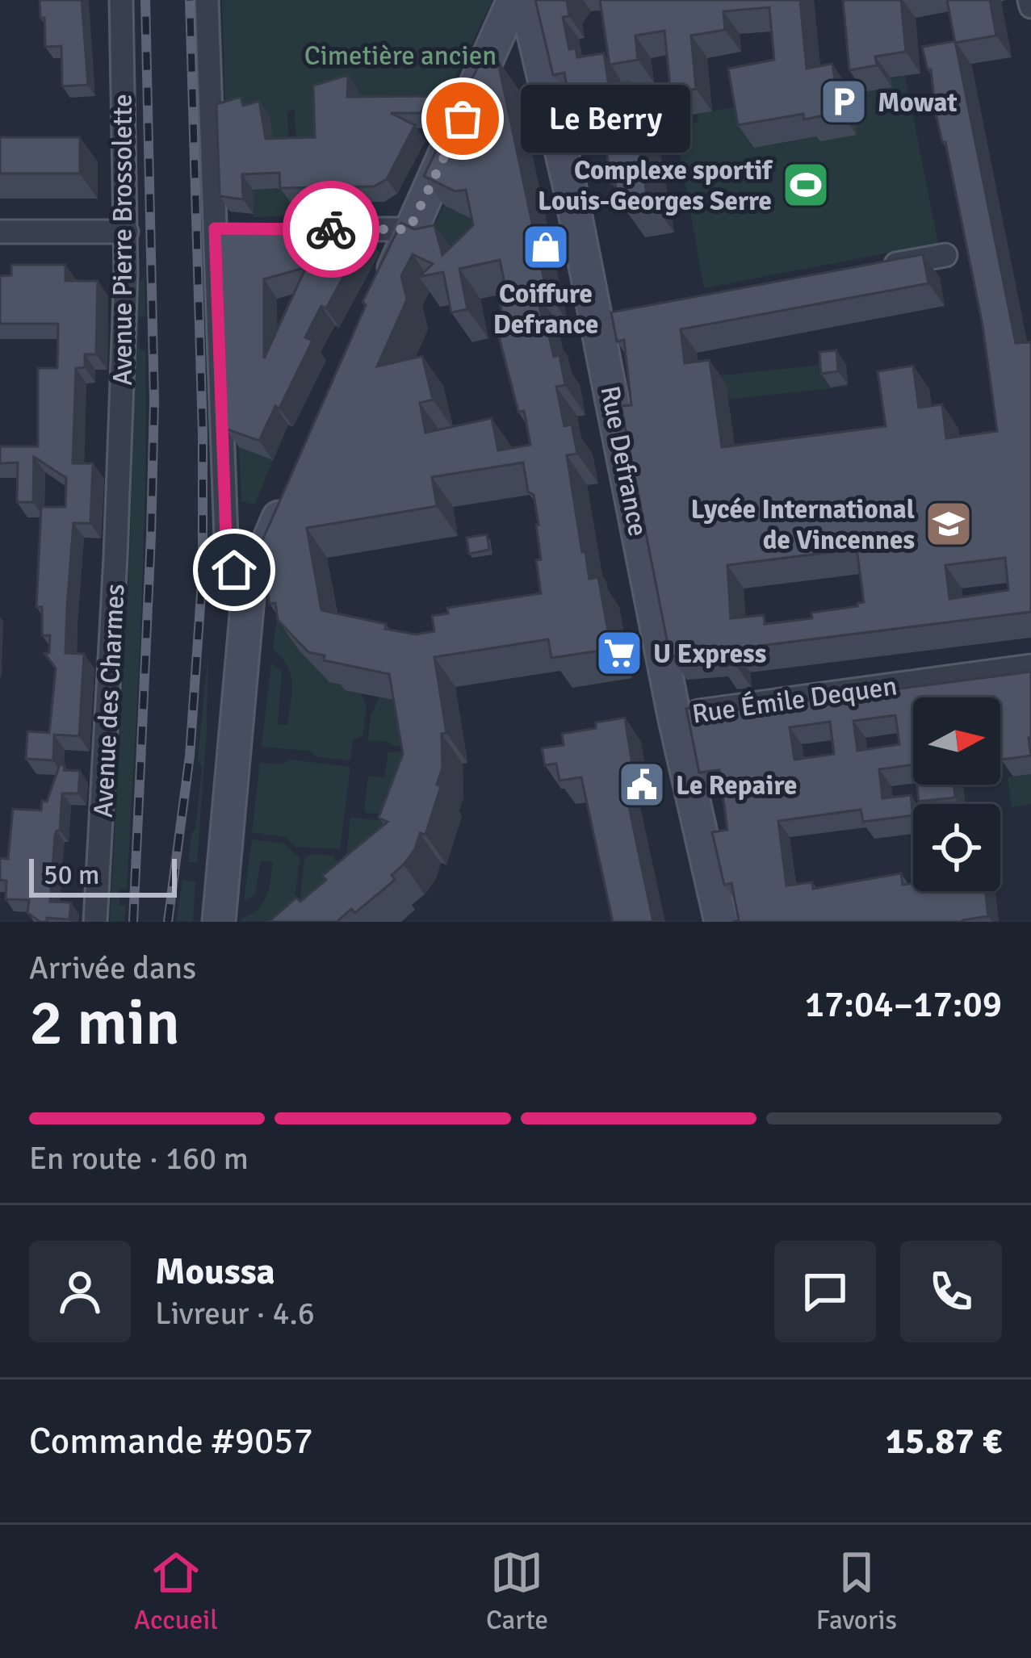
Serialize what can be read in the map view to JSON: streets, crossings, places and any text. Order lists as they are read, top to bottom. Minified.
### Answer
{"streets":{"main road":["Rue Defrance"],"street":["Avenue Pierre Brossolette","Rue Émile Dequen","Avenue des Charmes"]},"crossings":[["Avenue Pierre Brossolette","Avenue des Charmes"],["Rue Defrance","Rue Émile Dequen"]],"parks":["Cimetière ancien"],"places":{"parking":["Mowat"],"other":["Le Berry"],"sports":["Complexe sportif Louis-Georges Serre"],"shop":["Coiffure Defrance"],"school or university":["Lycée International de Vincennes"],"supermarket":["U Express"],"public building":["Le Repaire"]},"scale_bar":"50 m","north":"right","page":{"bubble":"Le Berry","scale":"50 m","heading":["2 min","Arrivée dans","17:04–17:09"],"panel":["Moussa","Livreur · 4.6","Commande #9057","15.87 €"],"bar":"En route · 160 m","tabs":["Accueil","Carte","Favoris"]}}
